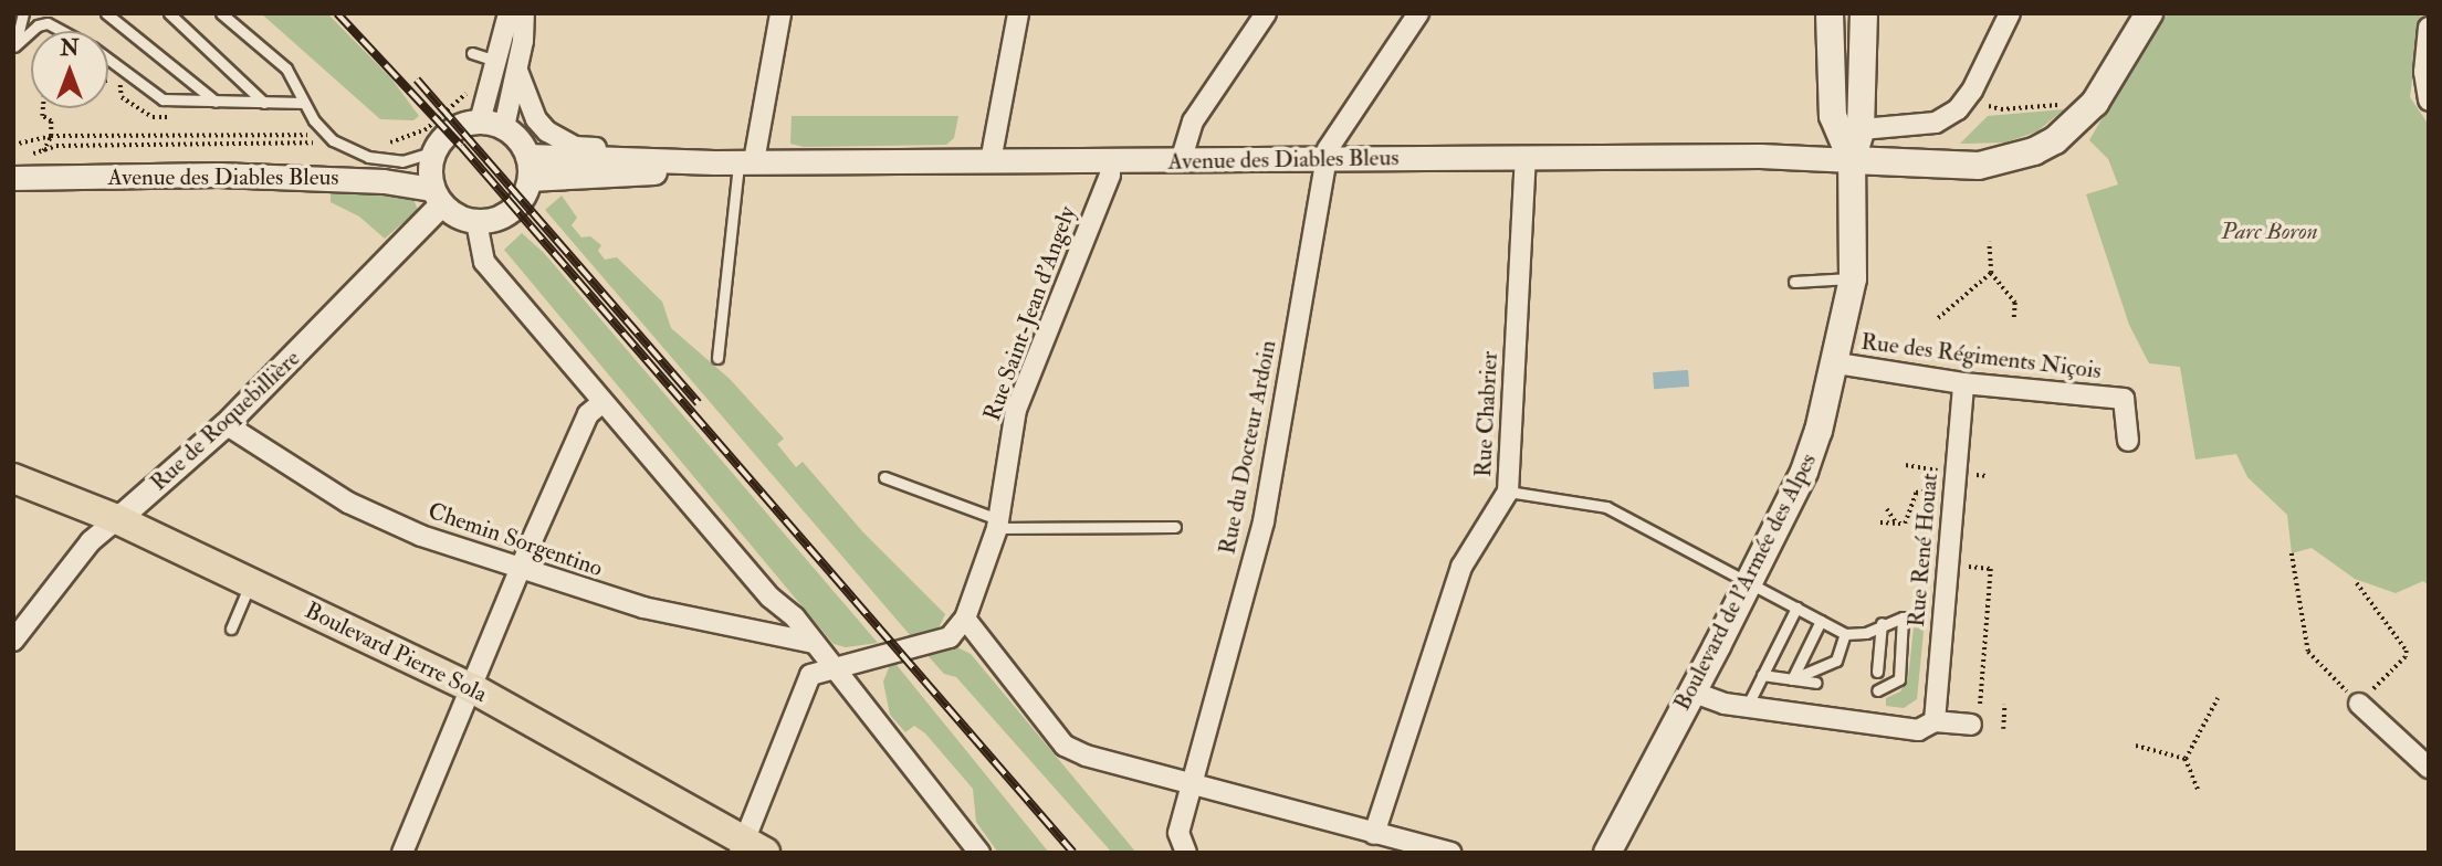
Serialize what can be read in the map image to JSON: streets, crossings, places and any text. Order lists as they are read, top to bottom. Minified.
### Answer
{"streets":{"main road":["Boulevard de l'Armée des Alpes","Boulevard Pierre Sola"],"street":["Avenue des Diables Bleus","Rue Saint-Jean d'Angely","Rue des Régiments Niçois","Rue Chabrier","Rue de Roquebillière","Rue du Docteur Ardoin","Chemin Sorgentino","Rue René Houat"]},"crossings":[["Avenue des Diables Bleus","Rue Saint-Jean d'Angely"],["Avenue des Diables Bleus","Rue Chabrier"],["Avenue des Diables Bleus","Rue de Roquebillière"],["Avenue des Diables Bleus","Rue du Docteur Ardoin"],["Avenue des Diables Bleus","Boulevard de l'Armée des Alpes"],["Rue des Régiments Niçois","Rue René Houat"],["Rue des Régiments Niçois","Boulevard de l'Armée des Alpes"],["Rue de Roquebillière","Chemin Sorgentino"],["Rue de Roquebillière","Boulevard Pierre Sola"]],"parks":["Parc Boron"],"north":"top"}
